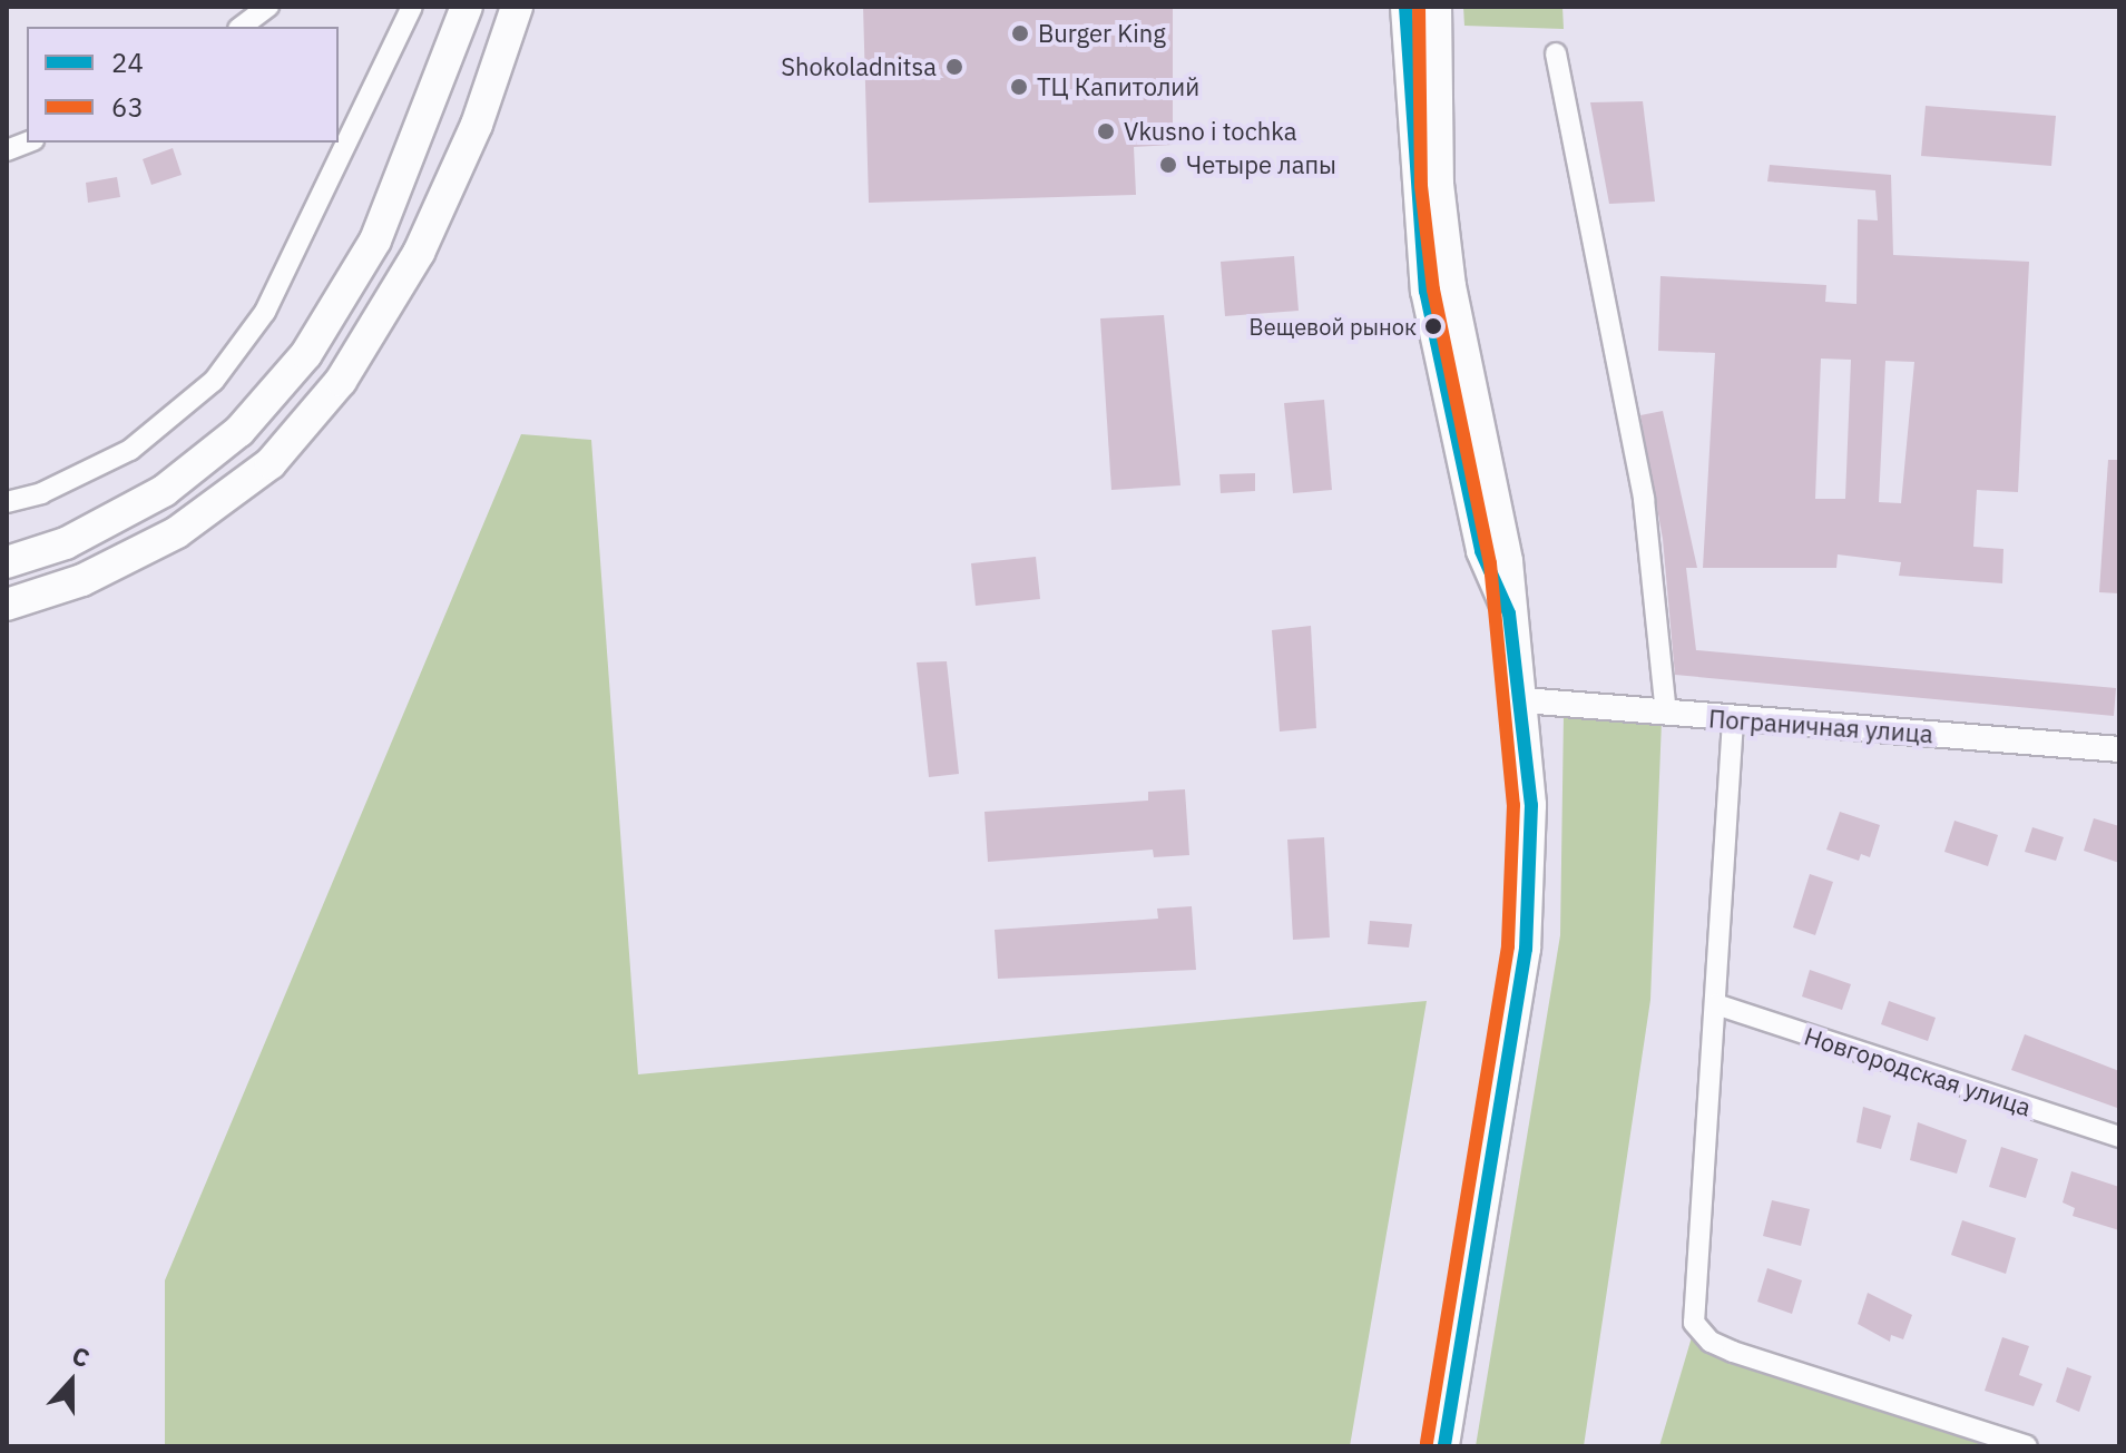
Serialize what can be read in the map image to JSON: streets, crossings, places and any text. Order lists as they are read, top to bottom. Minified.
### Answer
{"streets":{"street":["Пограничная улица","Новгородская улица"]},"places":["Burger King","Shokoladnitsa","ТЦ Капитолий","Vkusno i tochka","Четыре лапы","Вещевой рынок"],"lines":["transit line 24","transit line 63"],"legend":["24","63"],"north":"top"}
